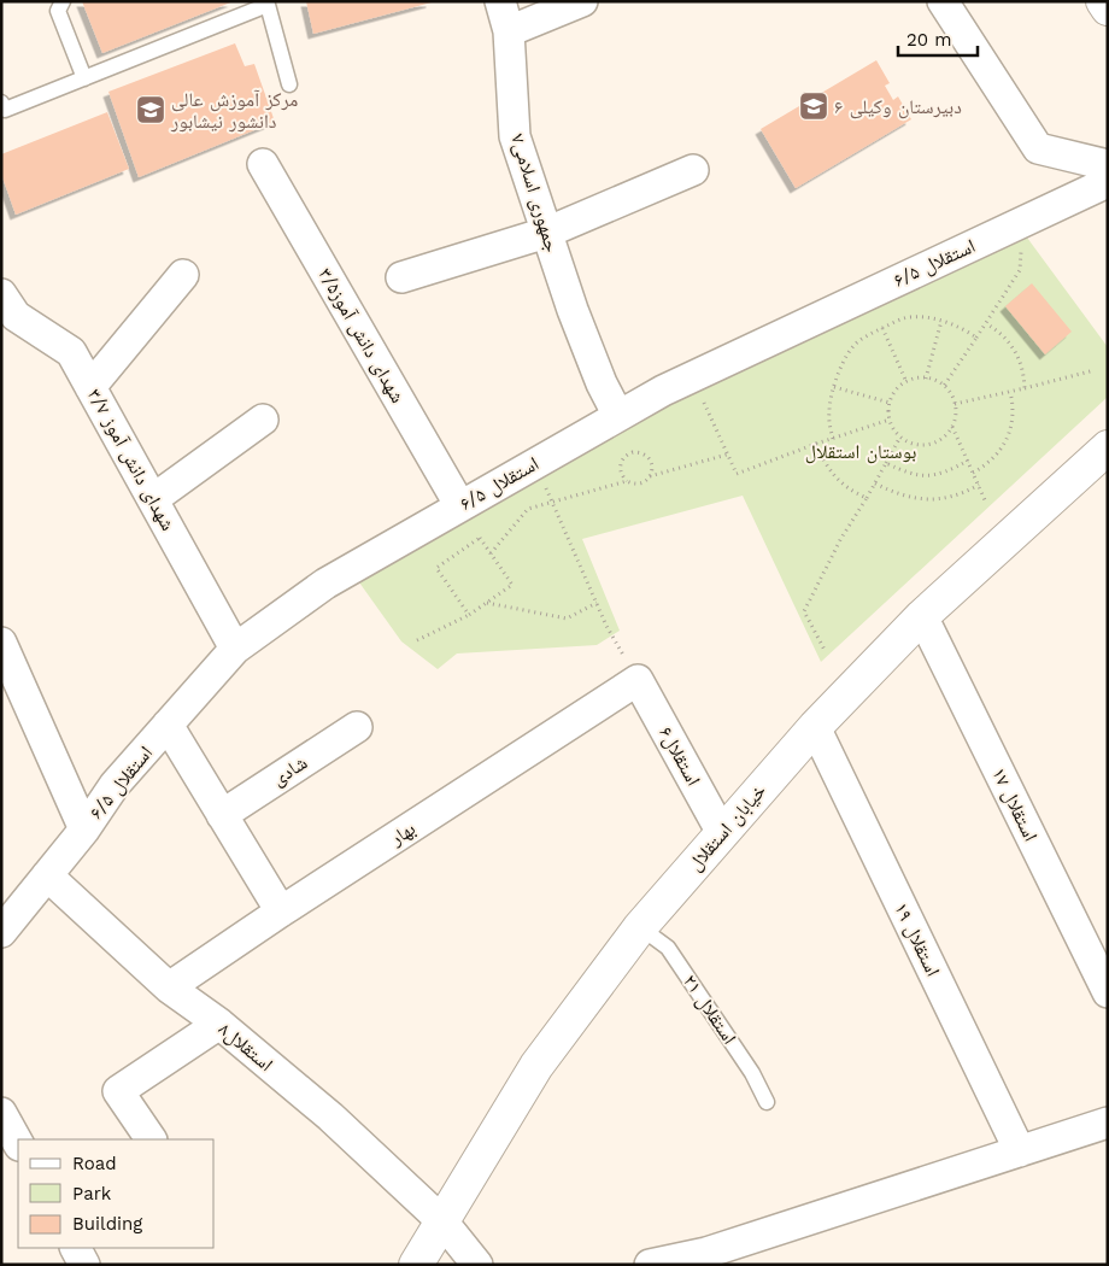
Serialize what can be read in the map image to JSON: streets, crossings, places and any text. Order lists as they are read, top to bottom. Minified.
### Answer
{"streets":{"main road":["خیابان استقلال"],"street":["جمهوری اسلامی۷","استقلال ۶/۵","شهدای دانش آموز۳/۵","شهدای دانش آموز ۳/۷","استقلال۶","شادی","استقلال ۱۷","بهار","استقلال ۱۹","استقلال۸"],"lane":["استقلال ۲۱"]},"crossings":[["جمهوری اسلامی۷","استقلال ۶/۵"],["استقلال ۶/۵","شهدای دانش آموز۳/۵"],["استقلال ۶/۵","شهدای دانش آموز ۳/۷"],["استقلال ۶/۵","استقلال۸"],["استقلال۶","خیابان استقلال"],["استقلال۶","بهار"],["استقلال ۱۷","خیابان استقلال"],["خیابان استقلال","استقلال ۱۹"],["خیابان استقلال","استقلال ۲۱"],["خیابان استقلال","استقلال۸"],["بهار","استقلال۸"]],"parks":["بوستان استقلال"],"places":{"school or university":["دبیرستان وکیلی ۶","مرکز آموزش عالی دانشور نیشابور"]},"legend":["Road","Park","Building"],"scale_bar":"20 m"}
